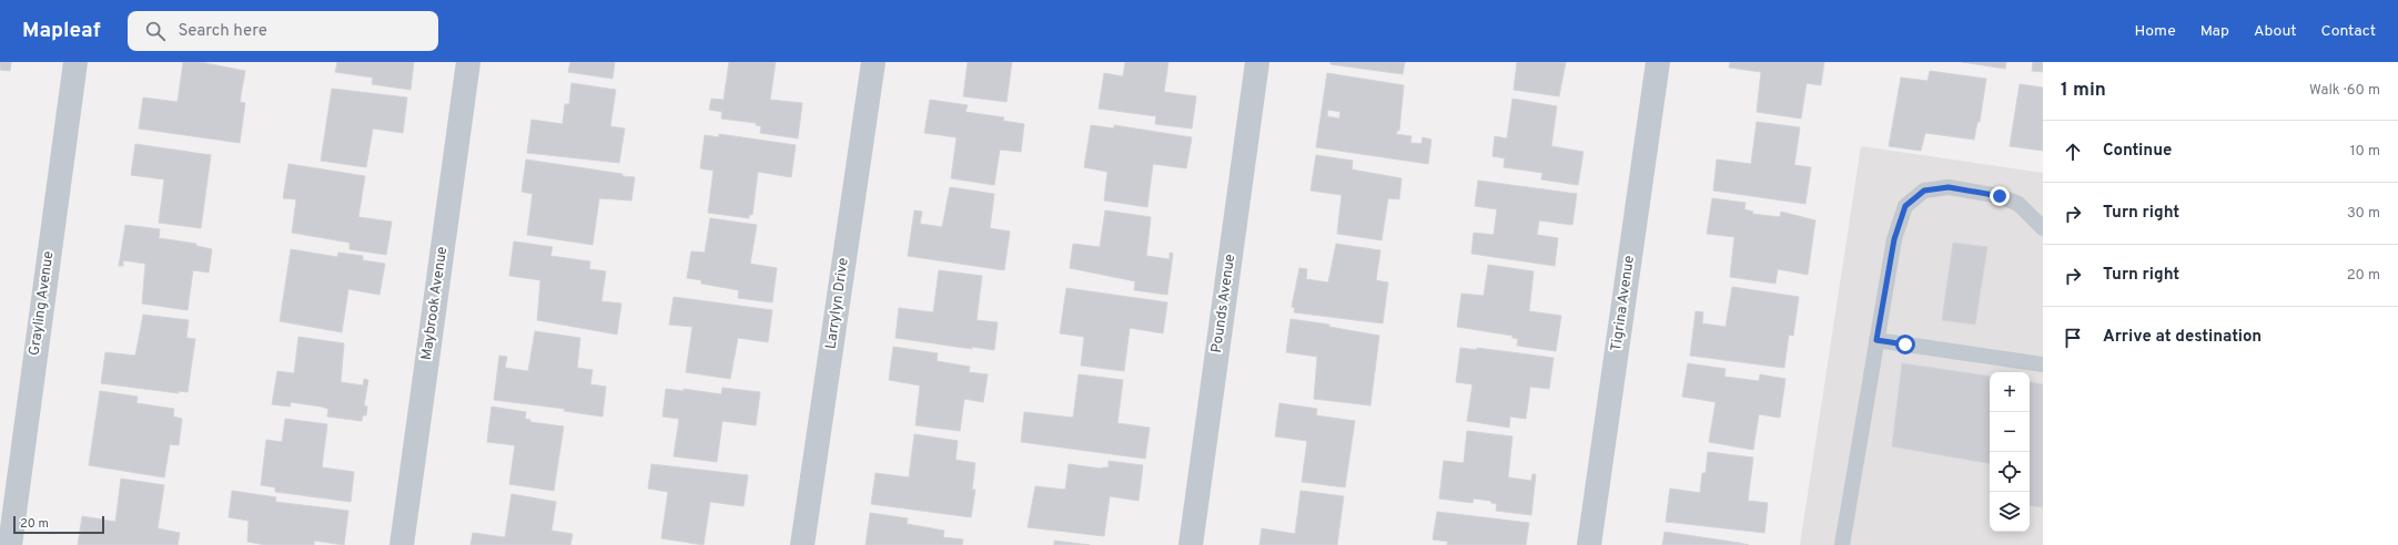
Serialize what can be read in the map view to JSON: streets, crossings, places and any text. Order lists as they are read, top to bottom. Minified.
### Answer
{"streets":{"street":["Grayling Avenue","Maybrook Avenue","Larrylyn Drive","Pounds Avenue","Tigrina Avenue"]},"scale_bar":"20 m","page":{"header":"Mapleaf","search":"Search here","nav":["Home","Map","About","Contact"],"heading":["1 min","Walk · 60 m"],"list":[["Continue","10 m"],["Turn right","30 m"],["Turn right","20 m"],"Arrive at destination"],"map_buttons":["+","−"],"scale":"20 m"}}
